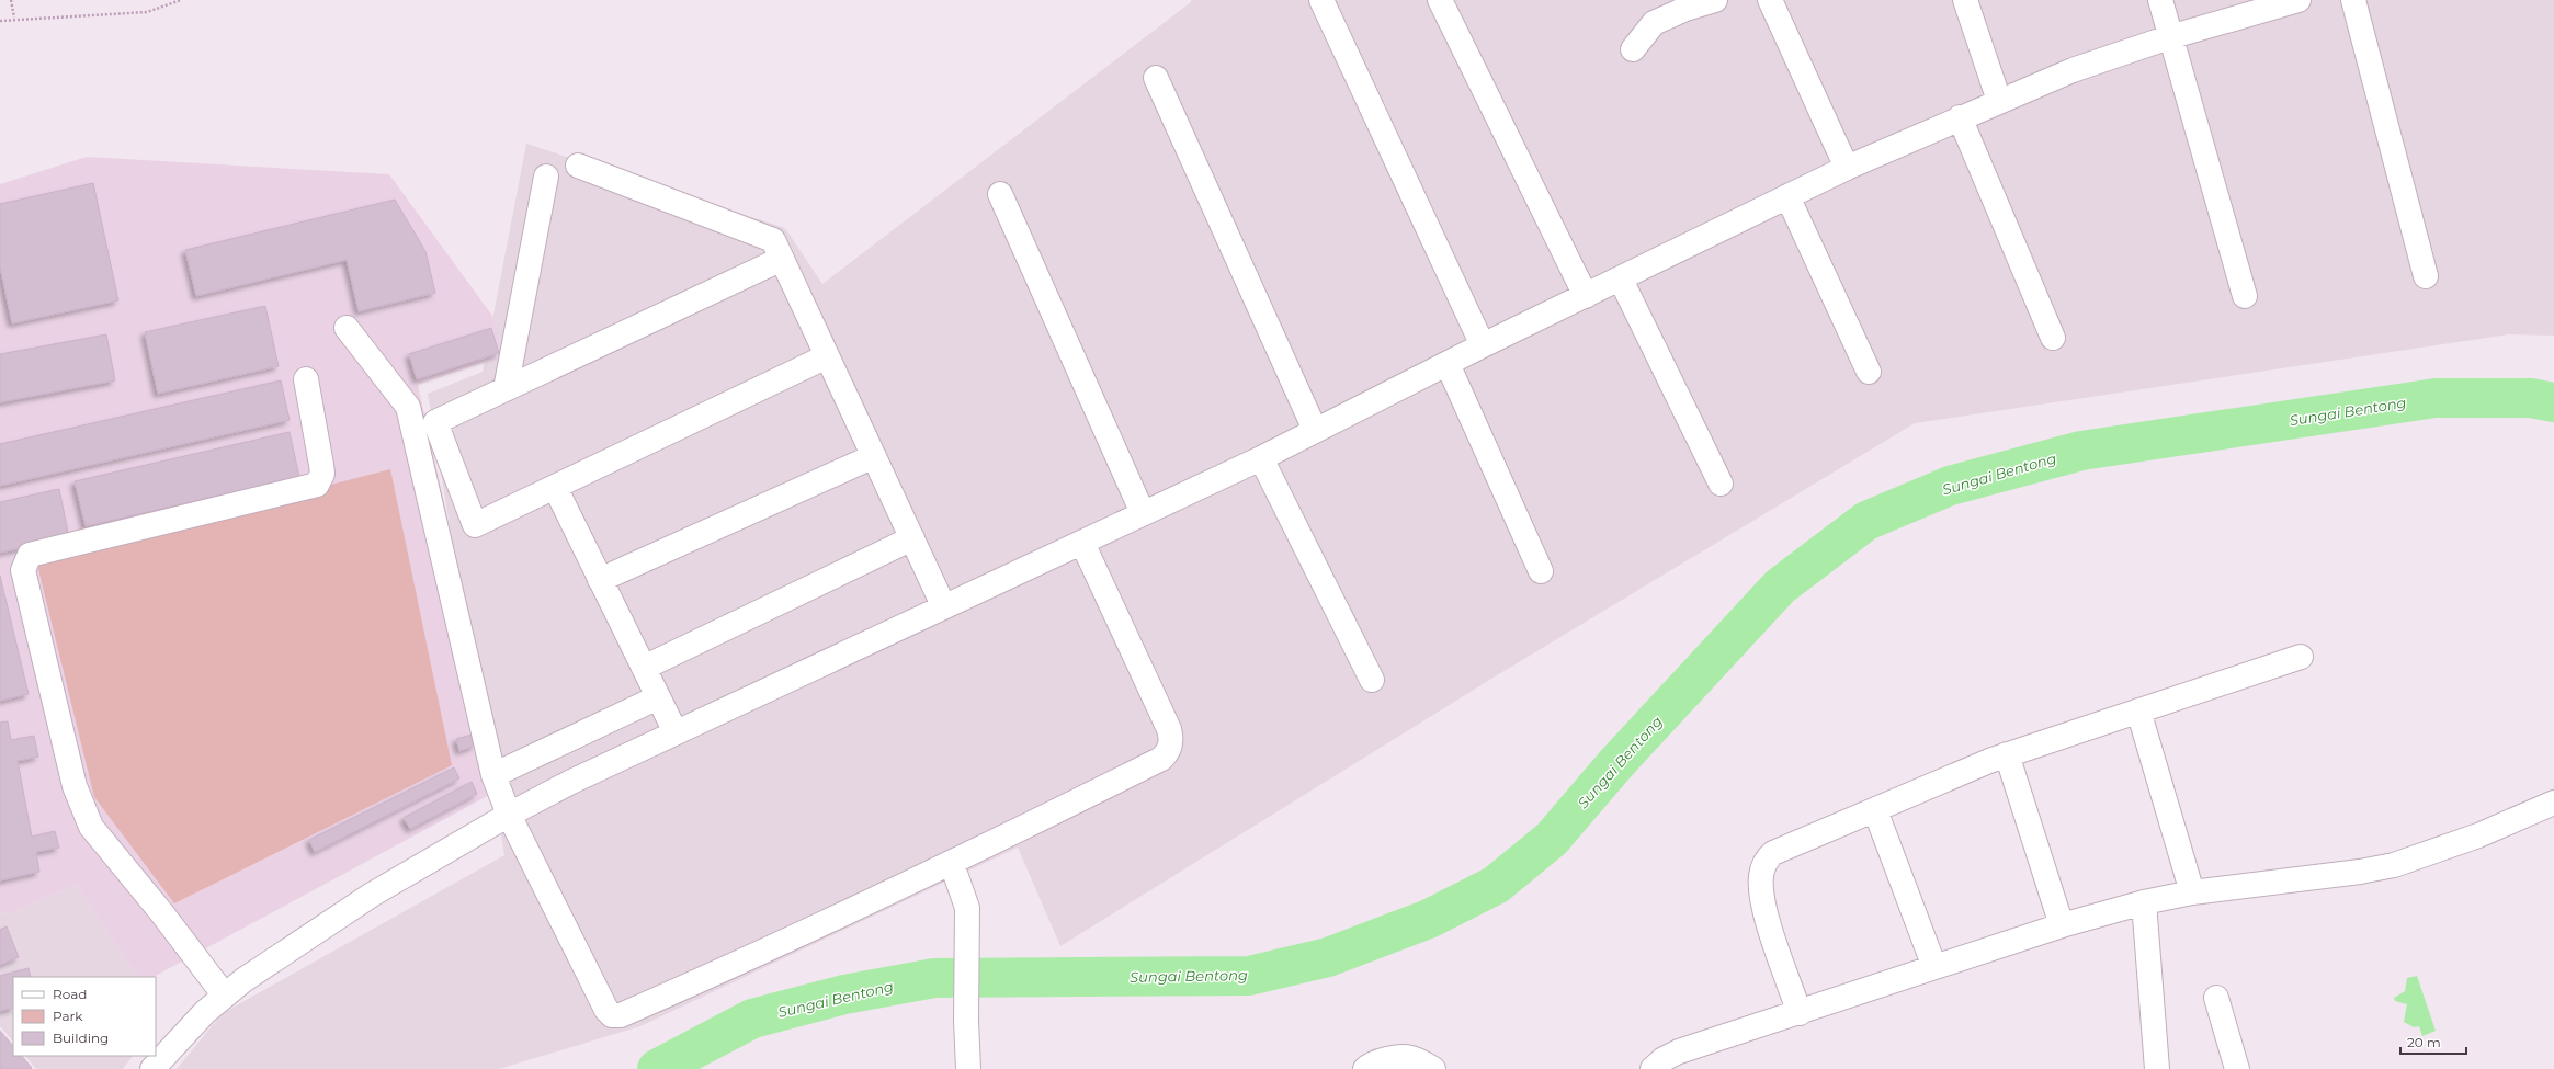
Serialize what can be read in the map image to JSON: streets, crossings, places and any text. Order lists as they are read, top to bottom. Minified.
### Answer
{"water":["Sungai Bentong"],"legend":["Road","Park","Building"],"scale_bar":"20 m"}
